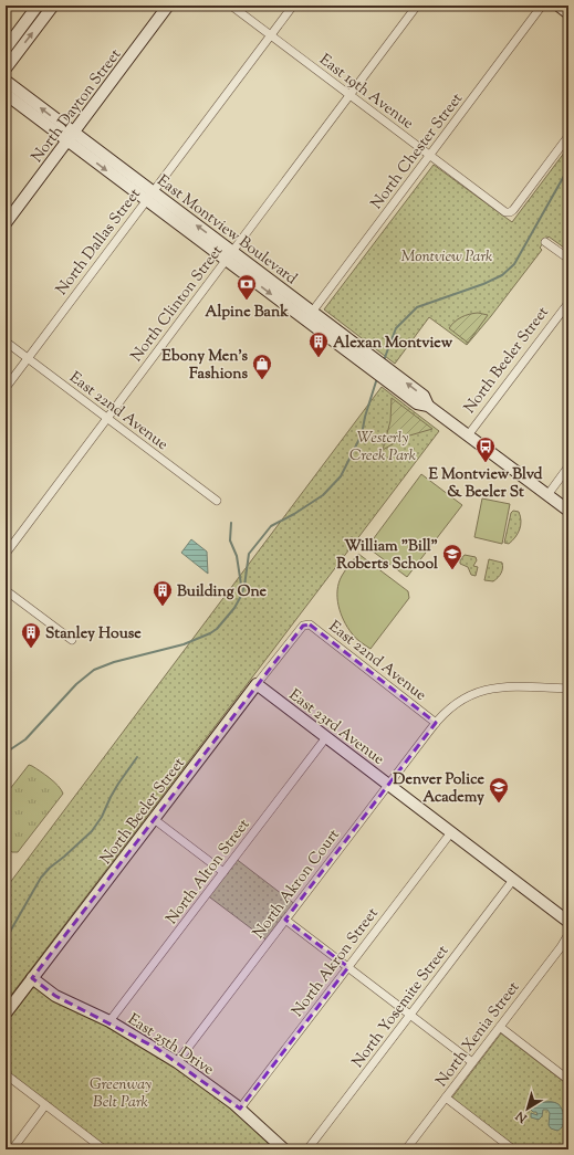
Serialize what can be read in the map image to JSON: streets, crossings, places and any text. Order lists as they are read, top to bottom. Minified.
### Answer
{"streets":{"street":["East 19th Avenue","North Dayton Street","North Chester Street","East Montview Boulevard","North Dallas Street","North Clinton Street","North Beeler Street","East 22nd Avenue","East 23rd Avenue","North Alton Street","North Akron Court","North Akron Street","North Yosemite Street","North Xenia Street","East 25th Drive"]},"crossings":[["East 19th Avenue","North Chester Street"],["East 19th Avenue","North Dallas Street"],["East 19th Avenue","North Clinton Street"],["North Dayton Street","East Montview Boulevard"],["North Chester Street","East Montview Boulevard"],["East Montview Boulevard","North Dallas Street"],["East Montview Boulevard","North Clinton Street"],["East Montview Boulevard","North Beeler Street"],["North Dallas Street","East 22nd Avenue"],["North Clinton Street","East 22nd Avenue"],["North Beeler Street","East 22nd Avenue"],["North Beeler Street","East 23rd Avenue"],["North Beeler Street","East 25th Drive"],["East 22nd Avenue","North Akron Court"],["East 23rd Avenue","North Alton Street"],["East 23rd Avenue","North Akron Court"],["East 23rd Avenue","North Akron Street"],["East 23rd Avenue","North Yosemite Street"],["North Alton Street","East 25th Drive"],["North Akron Court","East 25th Drive"],["North Akron Street","East 25th Drive"]],"parks":["Montview Park","Westerly Creek Park","Greenway Belt Park"],"places":{"bank":["Alpine Bank"],"building":["Alexan Montview","Building One","Stanley House"],"shop":["Ebony Men's Fashions"],"bus stop":["E Montview Blvd & Beeler St"],"school or university":["William \"Bill\" Roberts School","Denver Police Academy"]},"north":"bottom left"}
